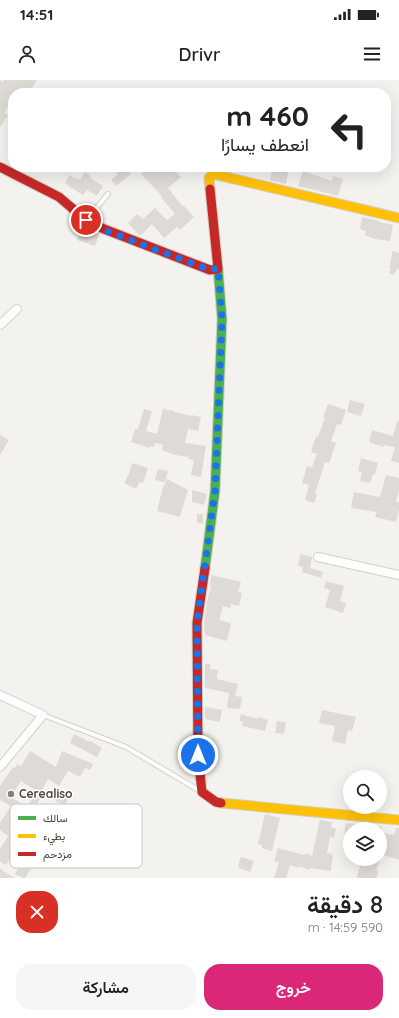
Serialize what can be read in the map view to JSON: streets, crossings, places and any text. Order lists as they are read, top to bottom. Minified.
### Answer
{"places":["Cerealiso"],"legend":["سالك","بطيء","مزدحم"],"page":{"status":"14:51","header":"Drivr","turn":["460 m","انعطف يسارًا"],"heading":["8 دقيقة","590 m · 14:59"],"buttons":["خروج","مشاركة"]}}
